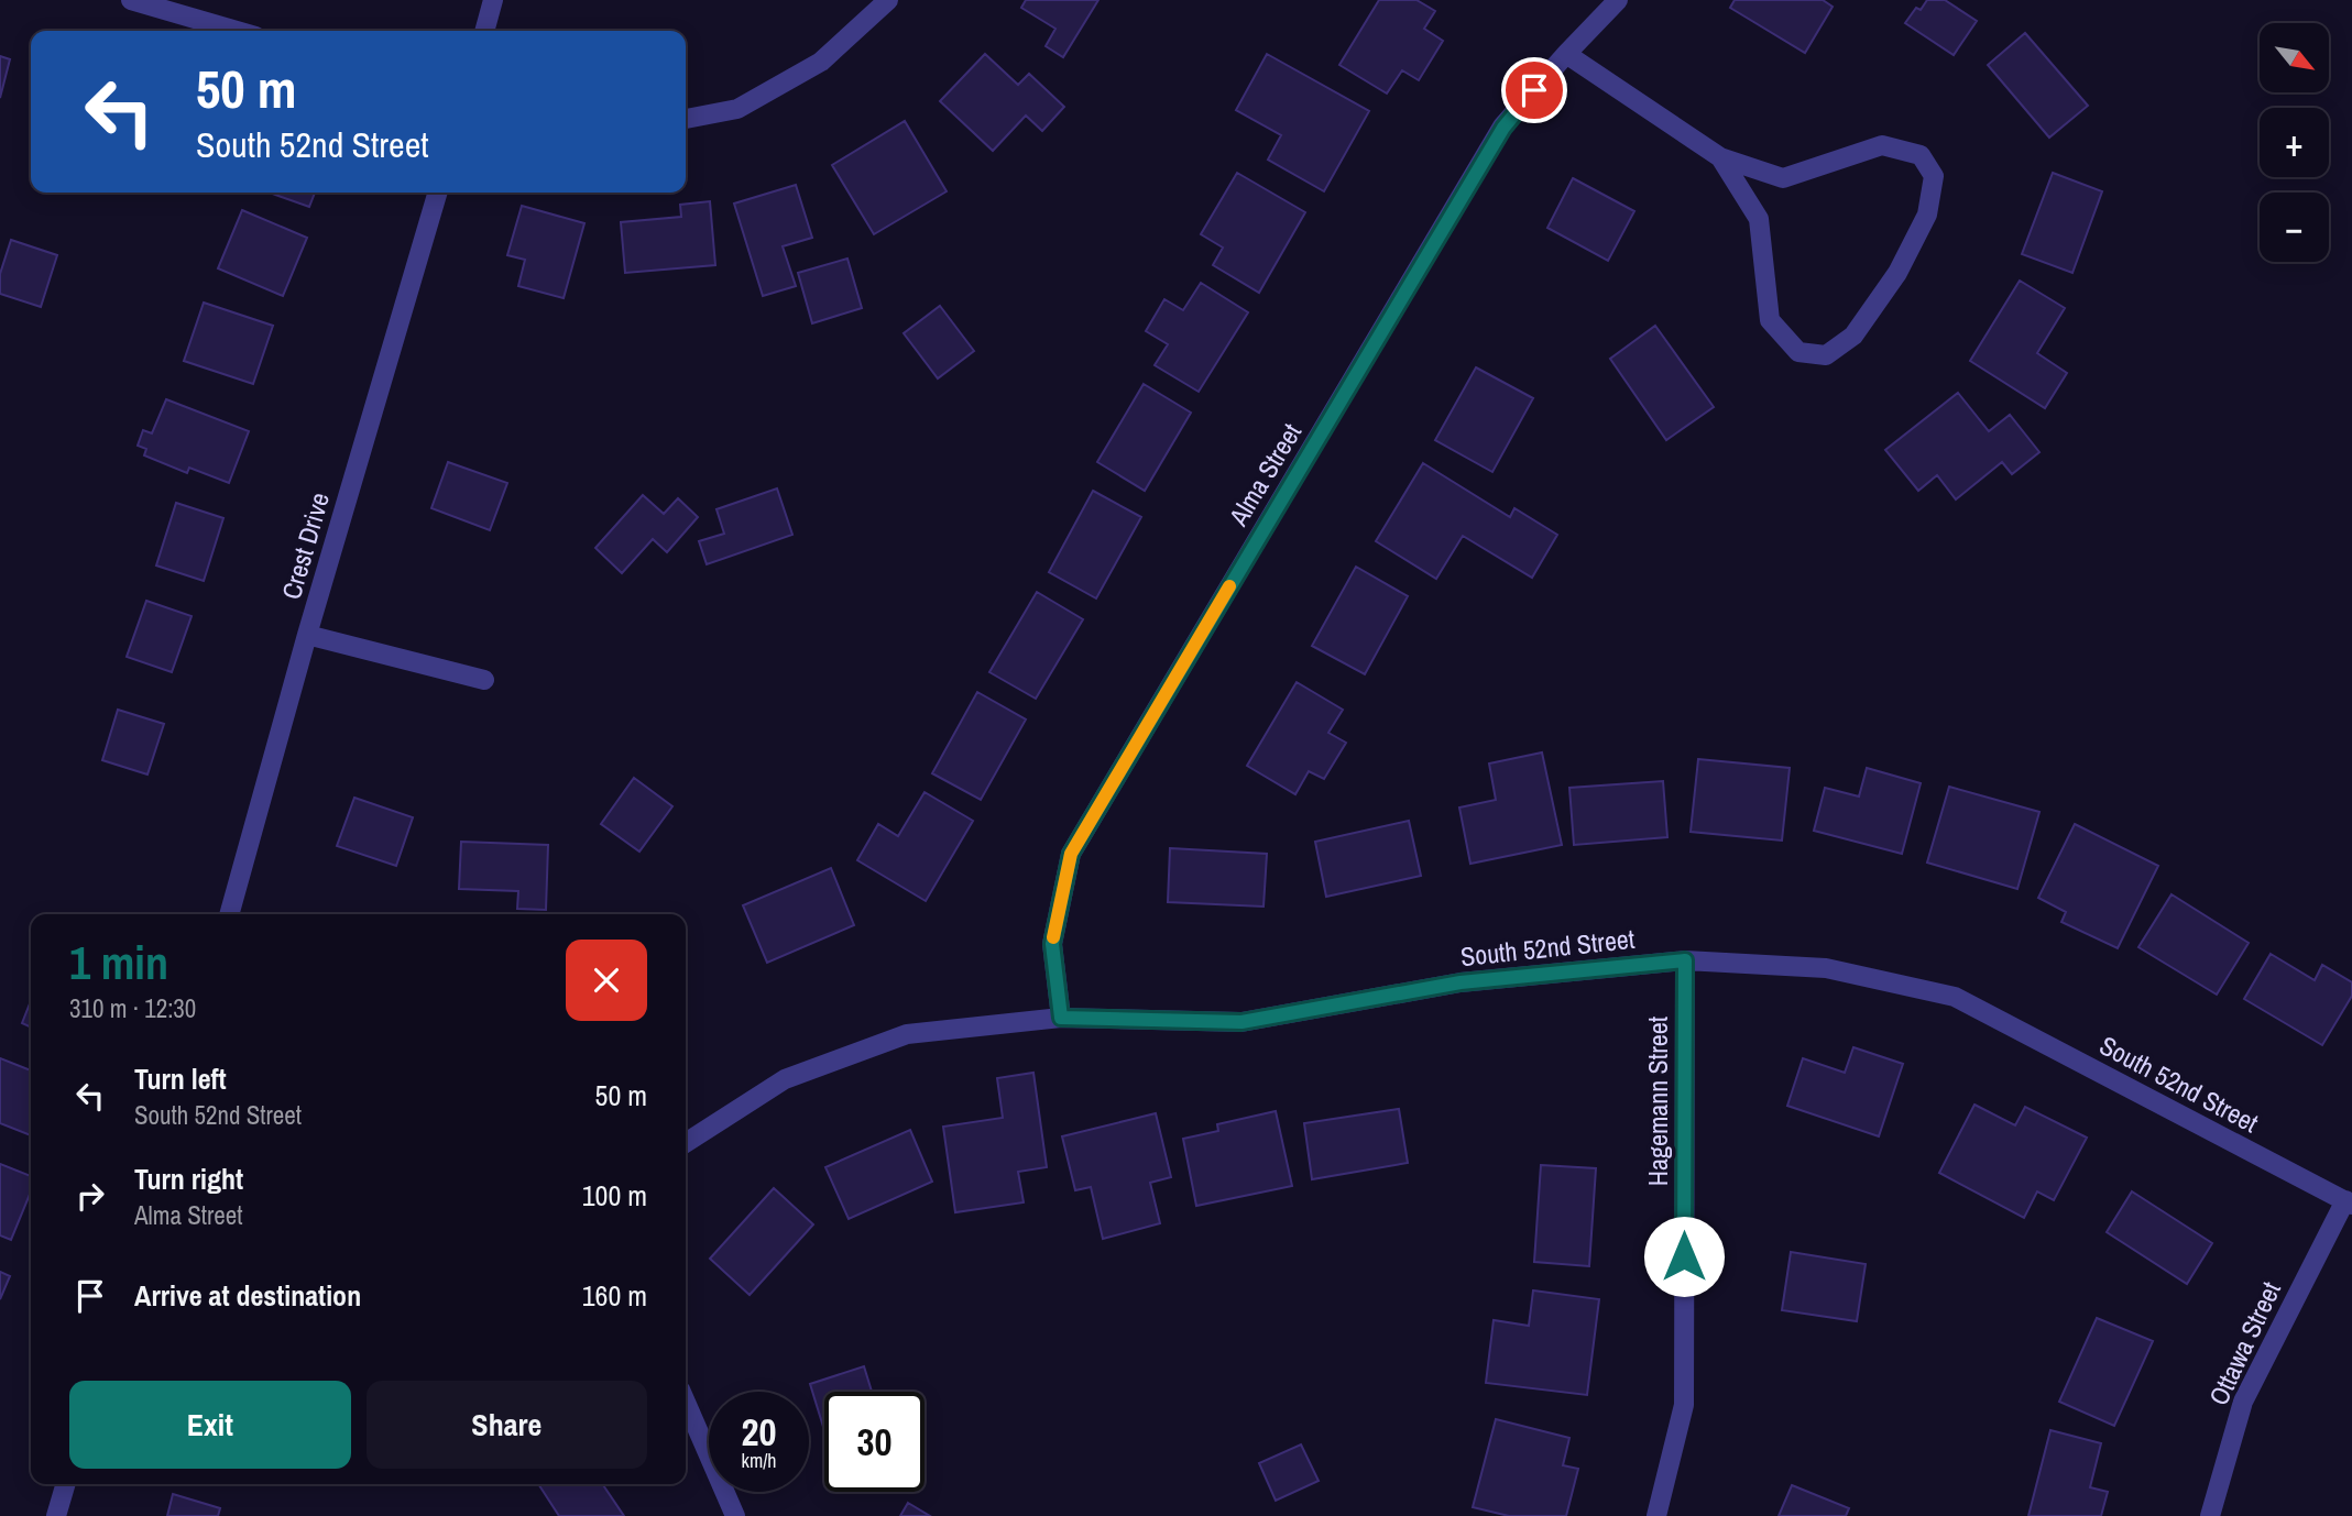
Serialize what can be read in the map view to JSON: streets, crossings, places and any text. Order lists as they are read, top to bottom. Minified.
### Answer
{"streets":{"street":["Alma Street","Crest Drive","South 52nd Street","Hagemann Street","Ottawa Street"]},"crossings":[["Alma Street","South 52nd Street"],["South 52nd Street","Hagemann Street"],["South 52nd Street","Ottawa Street"]],"north":"bottom right","page":{"map_buttons":["+","−"],"turn":["50 m","South 52nd Street"],"heading":["1 min","310 m · 12:30"],"list":[{"name":"Turn left","note":"South 52nd Street","value":"50 m"},{"name":"Turn right","note":"Alma Street","value":"100 m"},{"name":"Arrive at destination","value":"160 m"}],"buttons":["Exit","Share"],"speed":"20 km/h","limit":"30"}}
